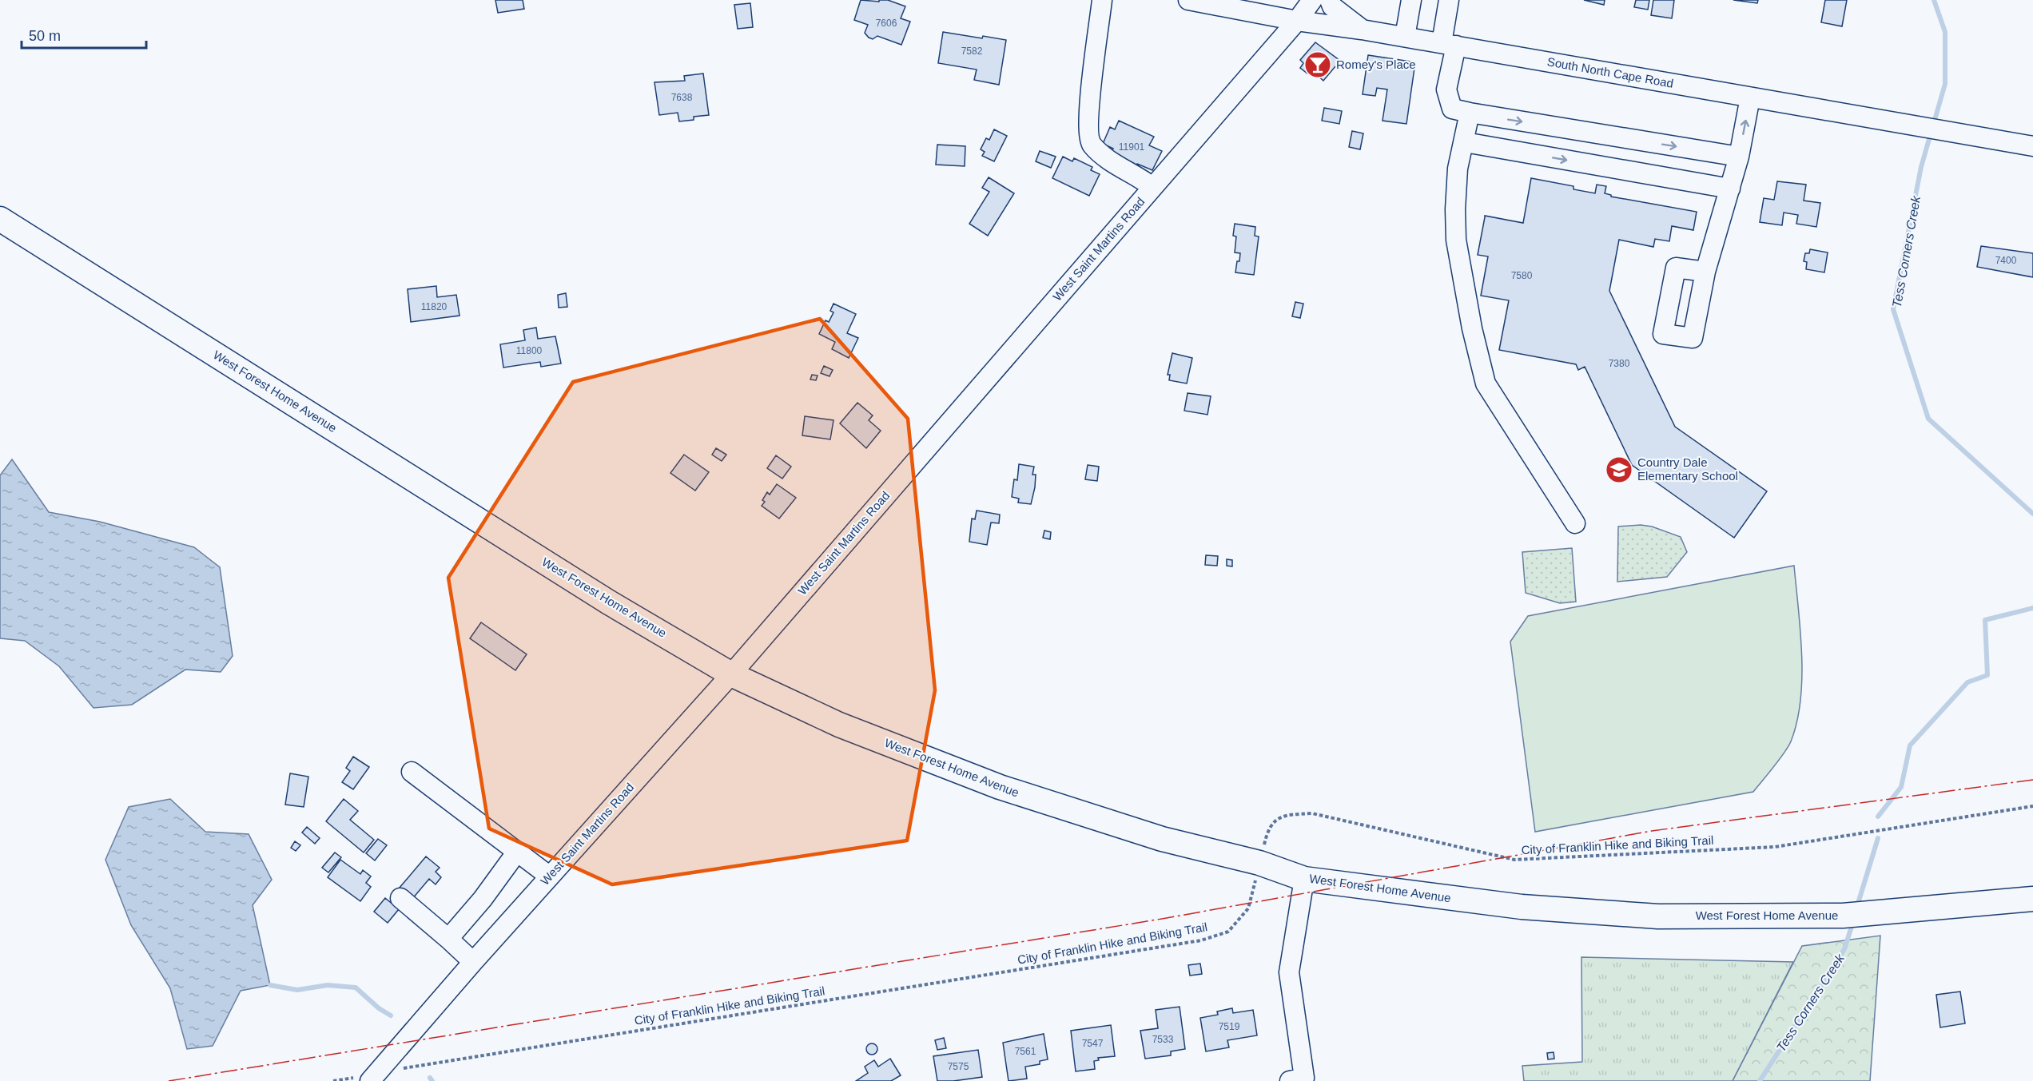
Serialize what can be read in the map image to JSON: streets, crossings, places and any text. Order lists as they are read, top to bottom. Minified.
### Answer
{"streets":{"main road":["West Forest Home Avenue"],"street":["South North Cape Road","West Saint Martins Road"],"path":["City of Franklin Hike and Biking Trail"]},"crossings":[["South North Cape Road","West Saint Martins Road"],["West Saint Martins Road","West Forest Home Avenue"],["West Forest Home Avenue","City of Franklin Hike and Biking Trail"]],"water":["Tess Corners Creek"],"places":{"bar":["Romey's Place"],"school or university":["Country Dale Elementary School"]},"house_numbers":["7606","7582","7638","11901","7400","7580","11820","11800","7380","7519","7533","7547","7561","7575"],"scale_bar":"50 m"}
